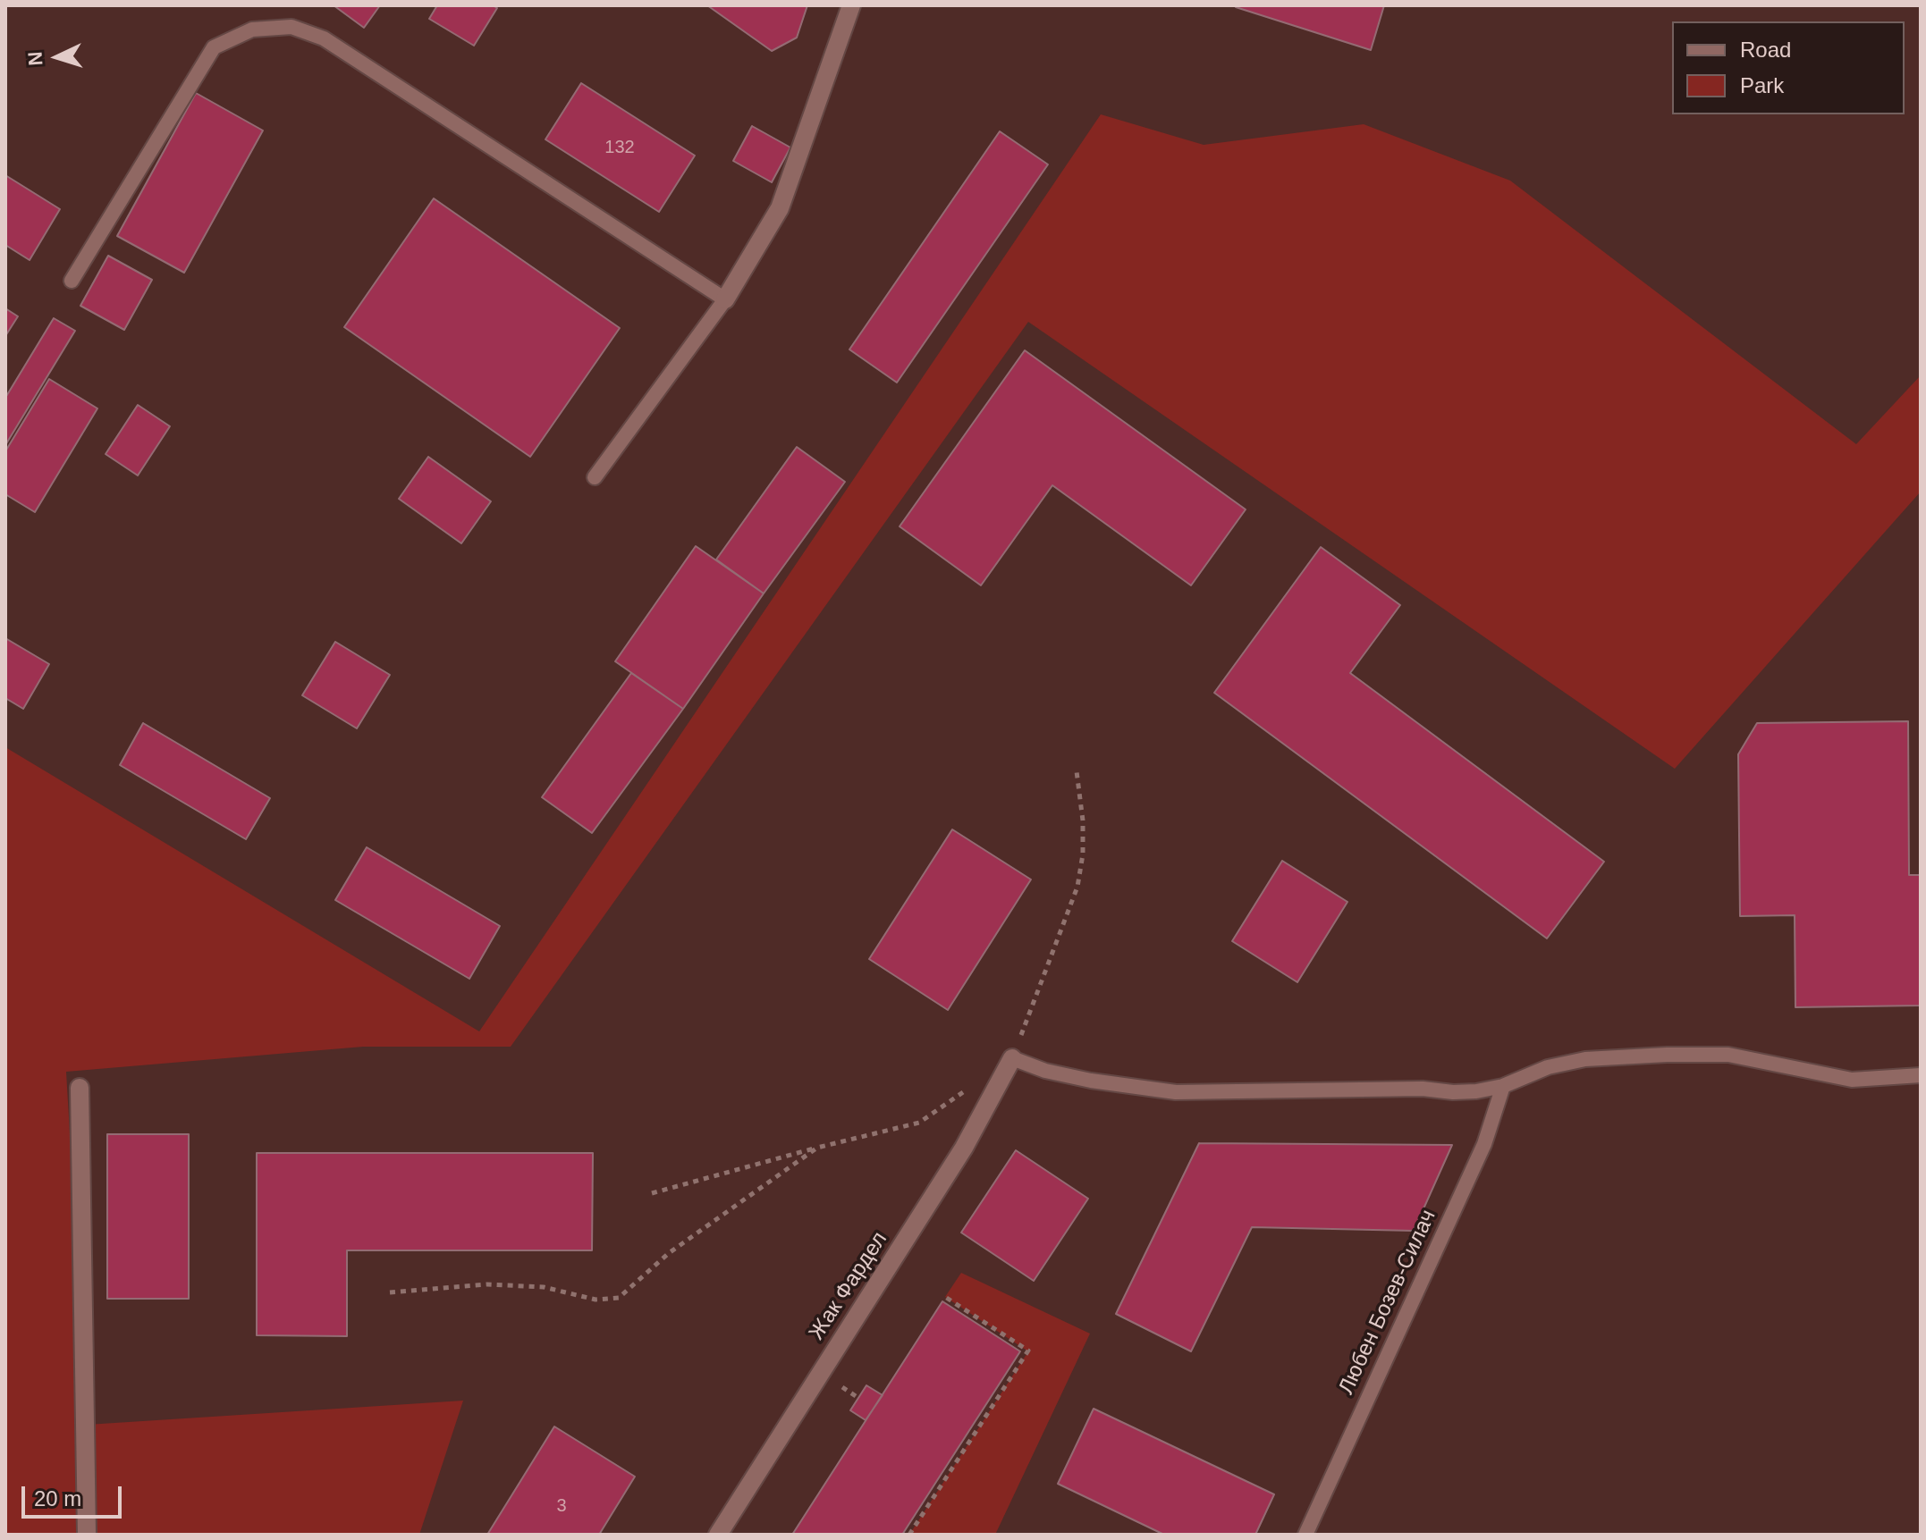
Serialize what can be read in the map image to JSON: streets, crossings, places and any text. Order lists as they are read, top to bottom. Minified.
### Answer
{"streets":{"street":["Жак Фардел"],"lane":["Любен Бозев-Силач"]},"house_numbers":["132","3"],"legend":["Road","Park"],"scale_bar":"20 m","north":"left"}
